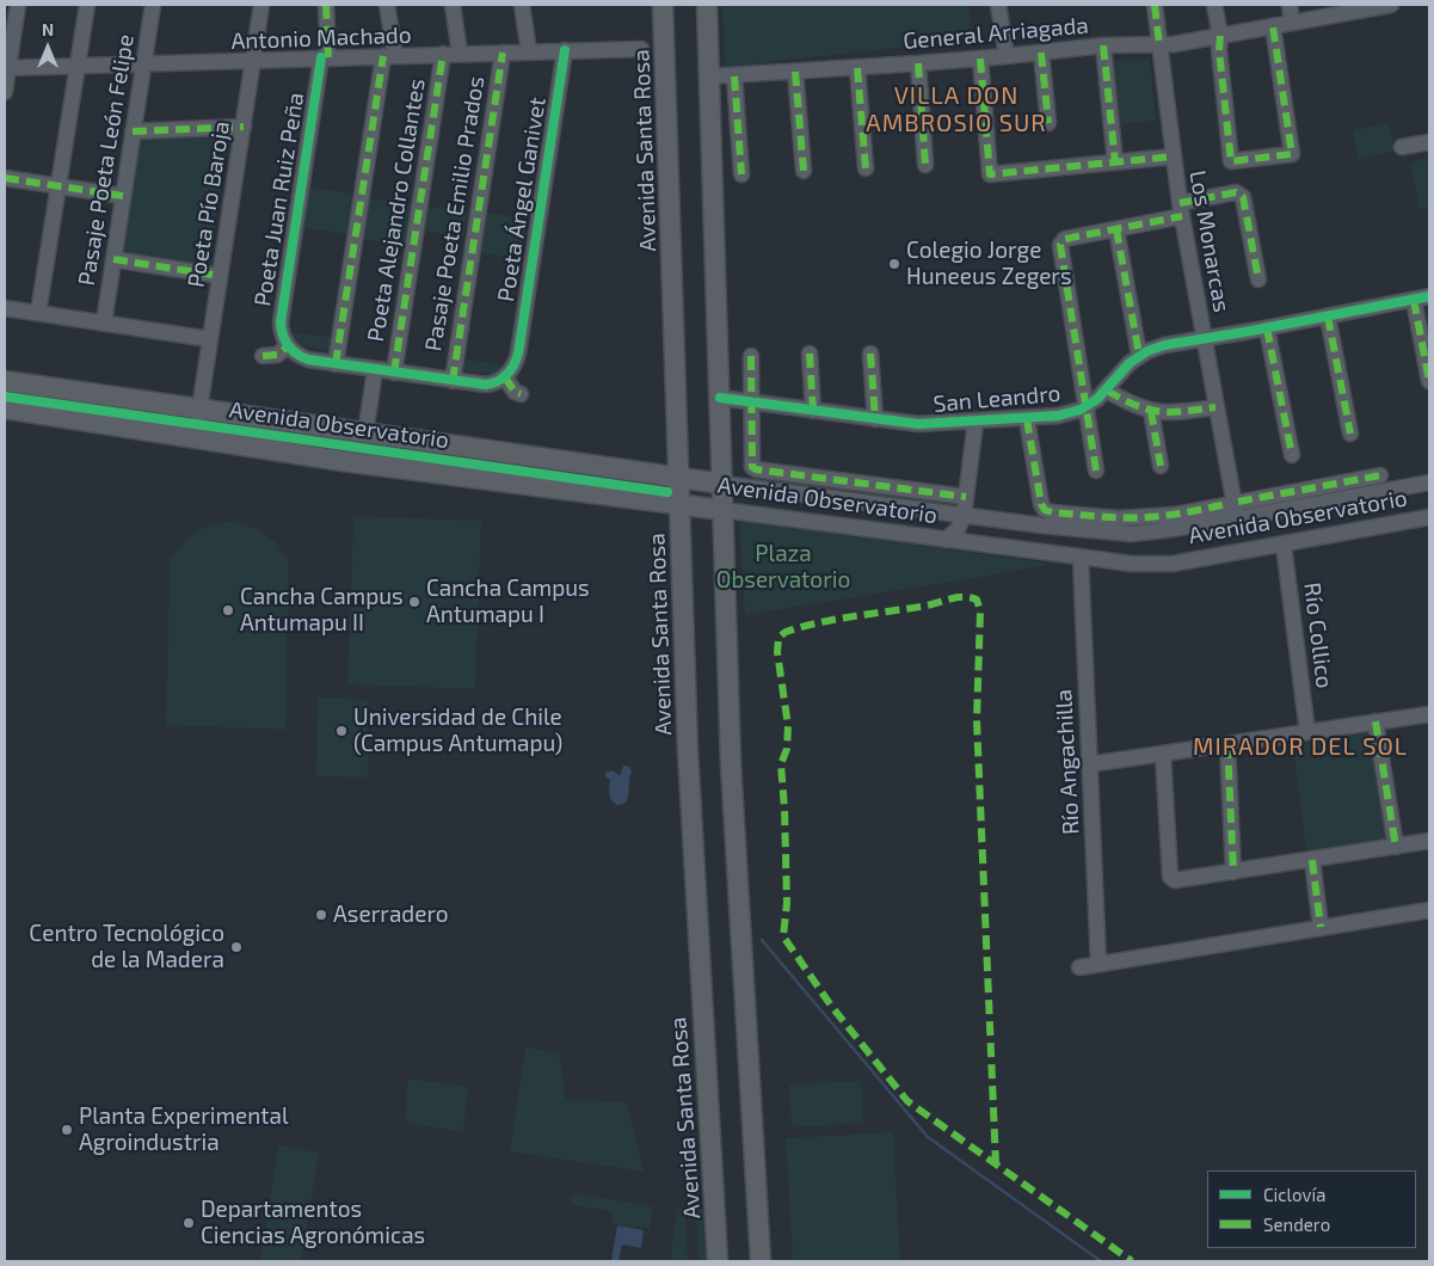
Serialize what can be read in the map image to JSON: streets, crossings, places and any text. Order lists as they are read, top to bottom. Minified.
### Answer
{"streets":{"main road":["Avenida Santa Rosa","Avenida Observatorio"],"street":["General Arriagada","Antonio Machado","Pasaje Poeta León Felipe","Poeta Juan Ruiz Peña","Poeta Ángel Ganivet","Poeta Pío Baroja","Poeta Alejandro Collantes","Pasaje Poeta Emilio Prados","Los Monarcas","San Leandro","Río Collico","Río Angachilla"]},"crossings":[["General Arriagada","Los Monarcas"],["Antonio Machado","Pasaje Poeta León Felipe"],["Antonio Machado","Poeta Juan Ruiz Peña"],["Antonio Machado","Poeta Ángel Ganivet"],["Antonio Machado","Poeta Pío Baroja"],["Antonio Machado","Poeta Alejandro Collantes"],["Antonio Machado","Pasaje Poeta Emilio Prados"],["Avenida Santa Rosa","Avenida Observatorio"],["Poeta Pío Baroja","Avenida Observatorio"],["Los Monarcas","San Leandro"],["Los Monarcas","Avenida Observatorio"],["Avenida Observatorio","Río Collico"],["Avenida Observatorio","Río Angachilla"]],"districts":["VILLA DON AMBROSIO SUR","MIRADOR DEL SOL"],"parks":["Plaza Observatorio"],"places":["Colegio Jorge Huneeus Zegers","Cancha Campus Antumapu I","Cancha Campus Antumapu II","Universidad de Chile (Campus Antumapu)","Aserradero","Centro Tecnológico de la Madera","Planta Experimental Agroindustria","Departamentos Ciencias Agronómicas"],"legend":["Ciclovía","Sendero"],"north":"top"}
